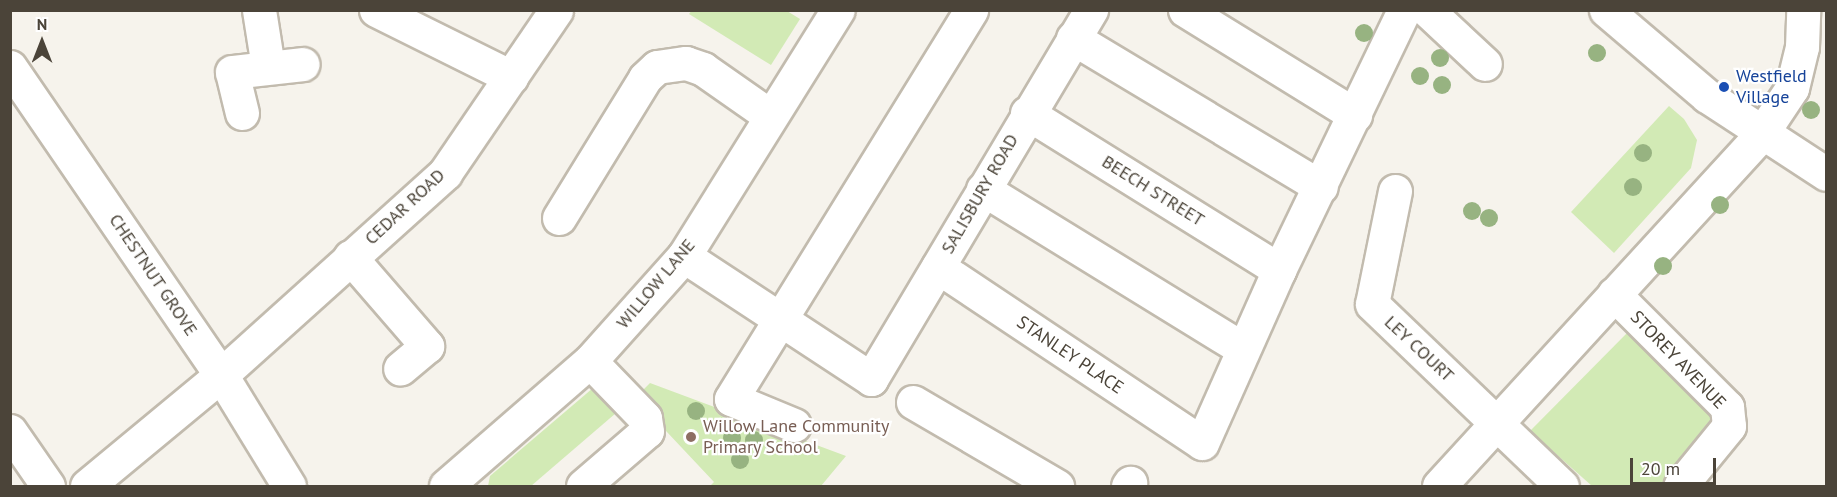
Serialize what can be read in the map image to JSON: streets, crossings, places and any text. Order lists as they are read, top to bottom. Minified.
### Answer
{"streets":{"street":["BEECH STREET","SALISBURY ROAD","CEDAR ROAD","CHESTNUT GROVE","WILLOW LANE","LEY COURT","STANLEY PLACE","STOREY AVENUE"]},"crossings":[["BEECH STREET","SALISBURY ROAD"],["SALISBURY ROAD","STANLEY PLACE"],["CEDAR ROAD","CHESTNUT GROVE"],["LEY COURT","STOREY AVENUE"]],"places":["Westfield Village","Willow Lane Community Primary School"],"scale_bar":"20 m","north":"top"}
